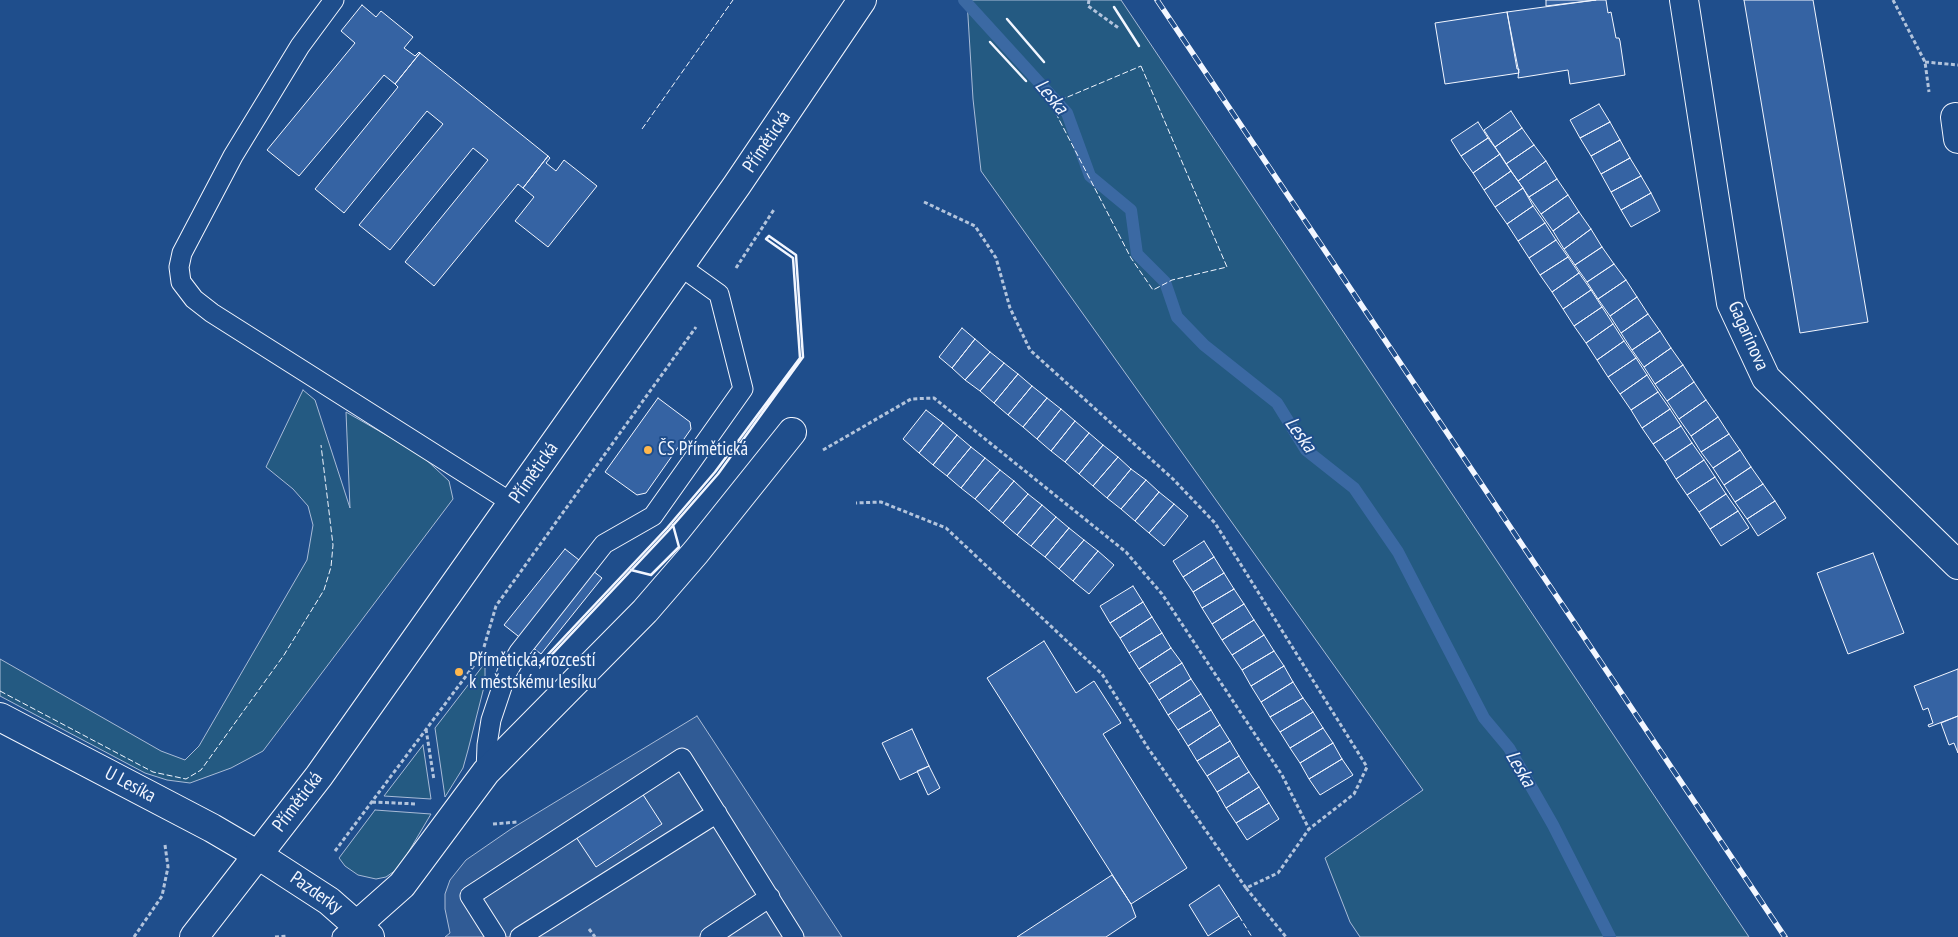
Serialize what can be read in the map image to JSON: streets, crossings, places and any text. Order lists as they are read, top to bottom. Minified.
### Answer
{"streets":{"street":["Přímětická","Gagarinova","U Lesíka","Pazderky"]},"crossings":[["Přímětická","U Lesíka"],["Přímětická","Pazderky"],["U Lesíka","Pazderky"]],"water":["Leska"],"places":["ČS Přímětická","Přímětická, rozcestí k městskému lesíku"]}
